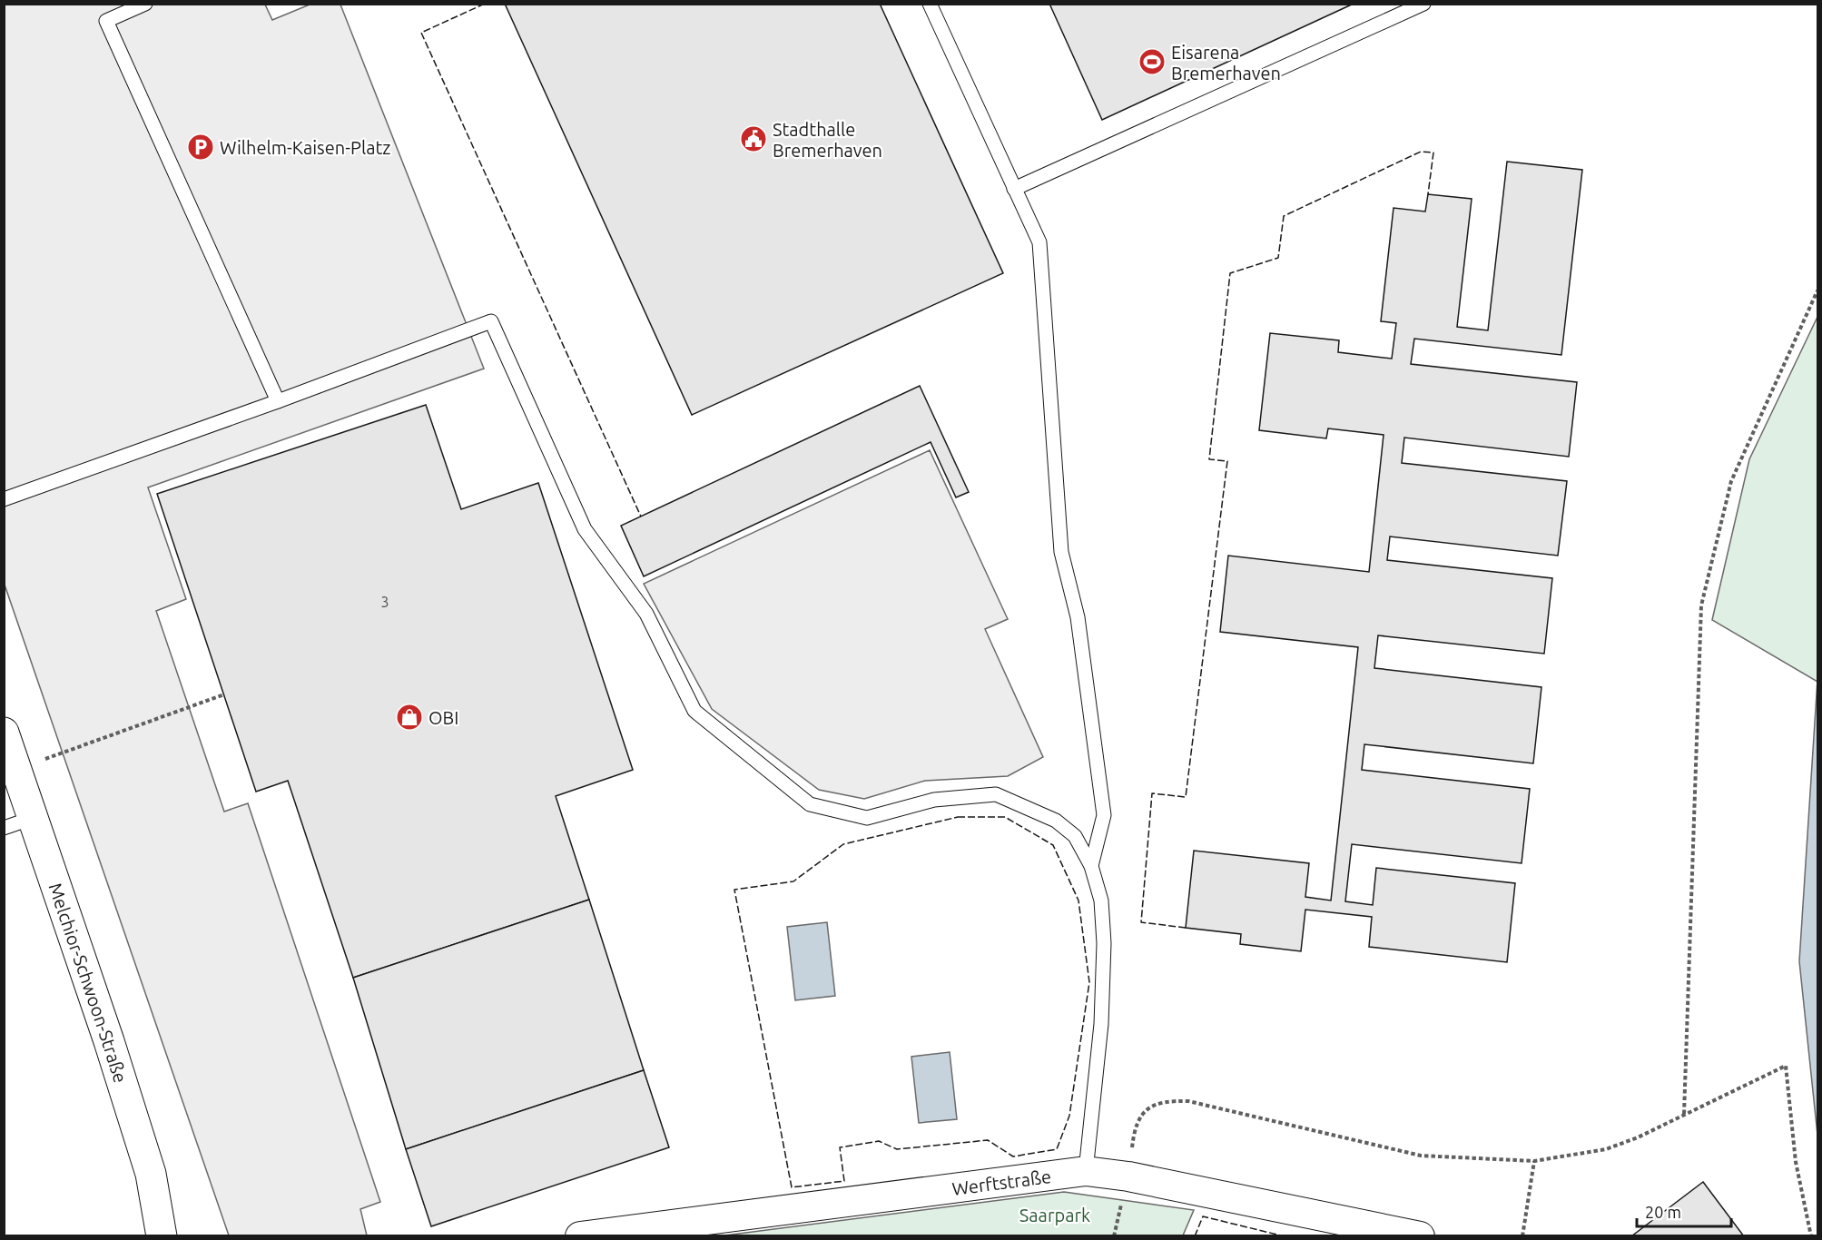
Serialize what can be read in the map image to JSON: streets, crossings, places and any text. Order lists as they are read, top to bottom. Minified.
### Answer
{"streets":{"main road":["Melchior-Schwoon-Straße"],"street":["Werftstraße"]},"parks":["Saarpark"],"places":{"sports":["Eisarena Bremerhaven"],"public building":["Stadthalle Bremerhaven"],"parking":["Wilhelm-Kaisen-Platz"],"shop":["OBI"]},"house_numbers":["3"],"scale_bar":"20 m"}
